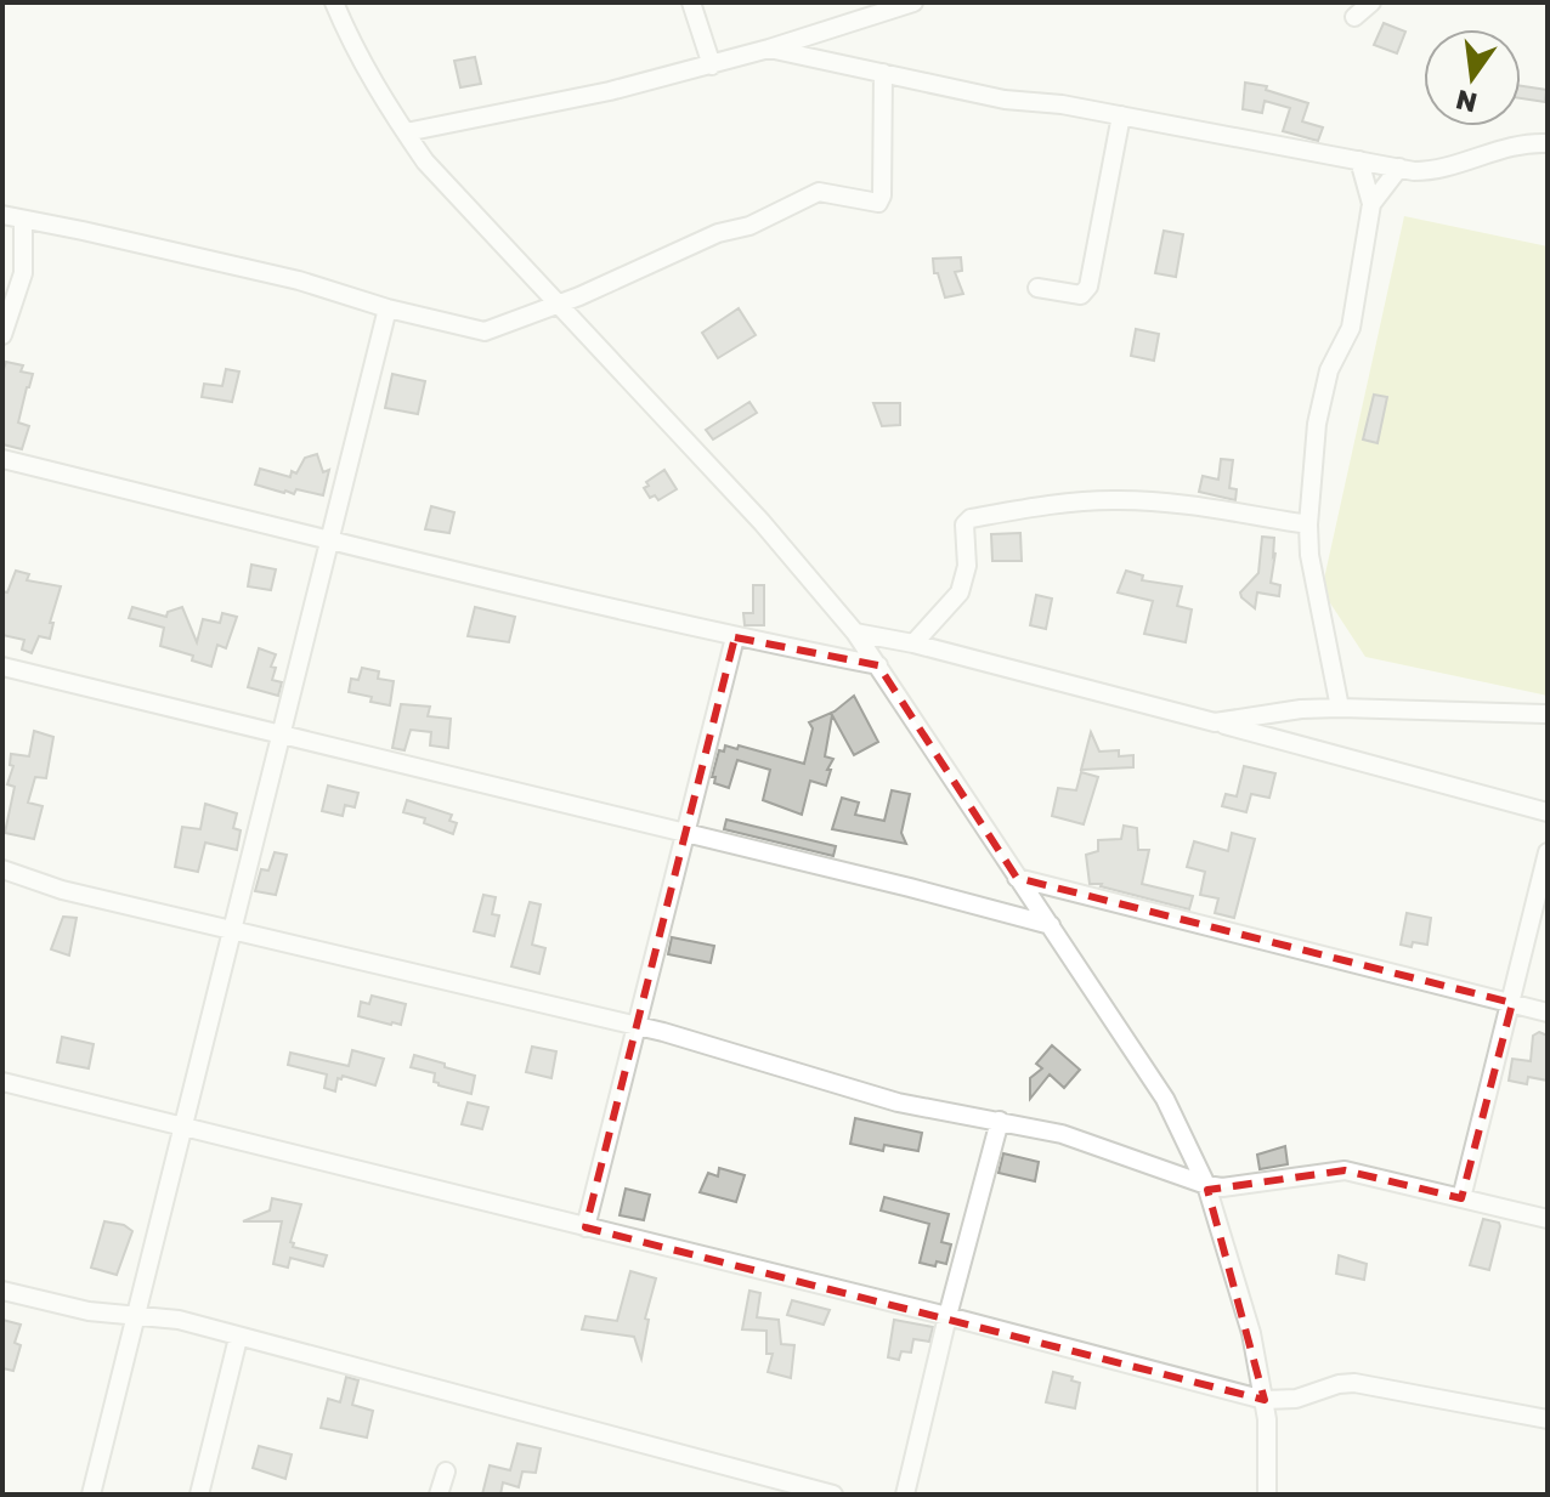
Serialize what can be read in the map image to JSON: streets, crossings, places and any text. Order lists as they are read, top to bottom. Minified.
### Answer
{"north":"bottom"}
